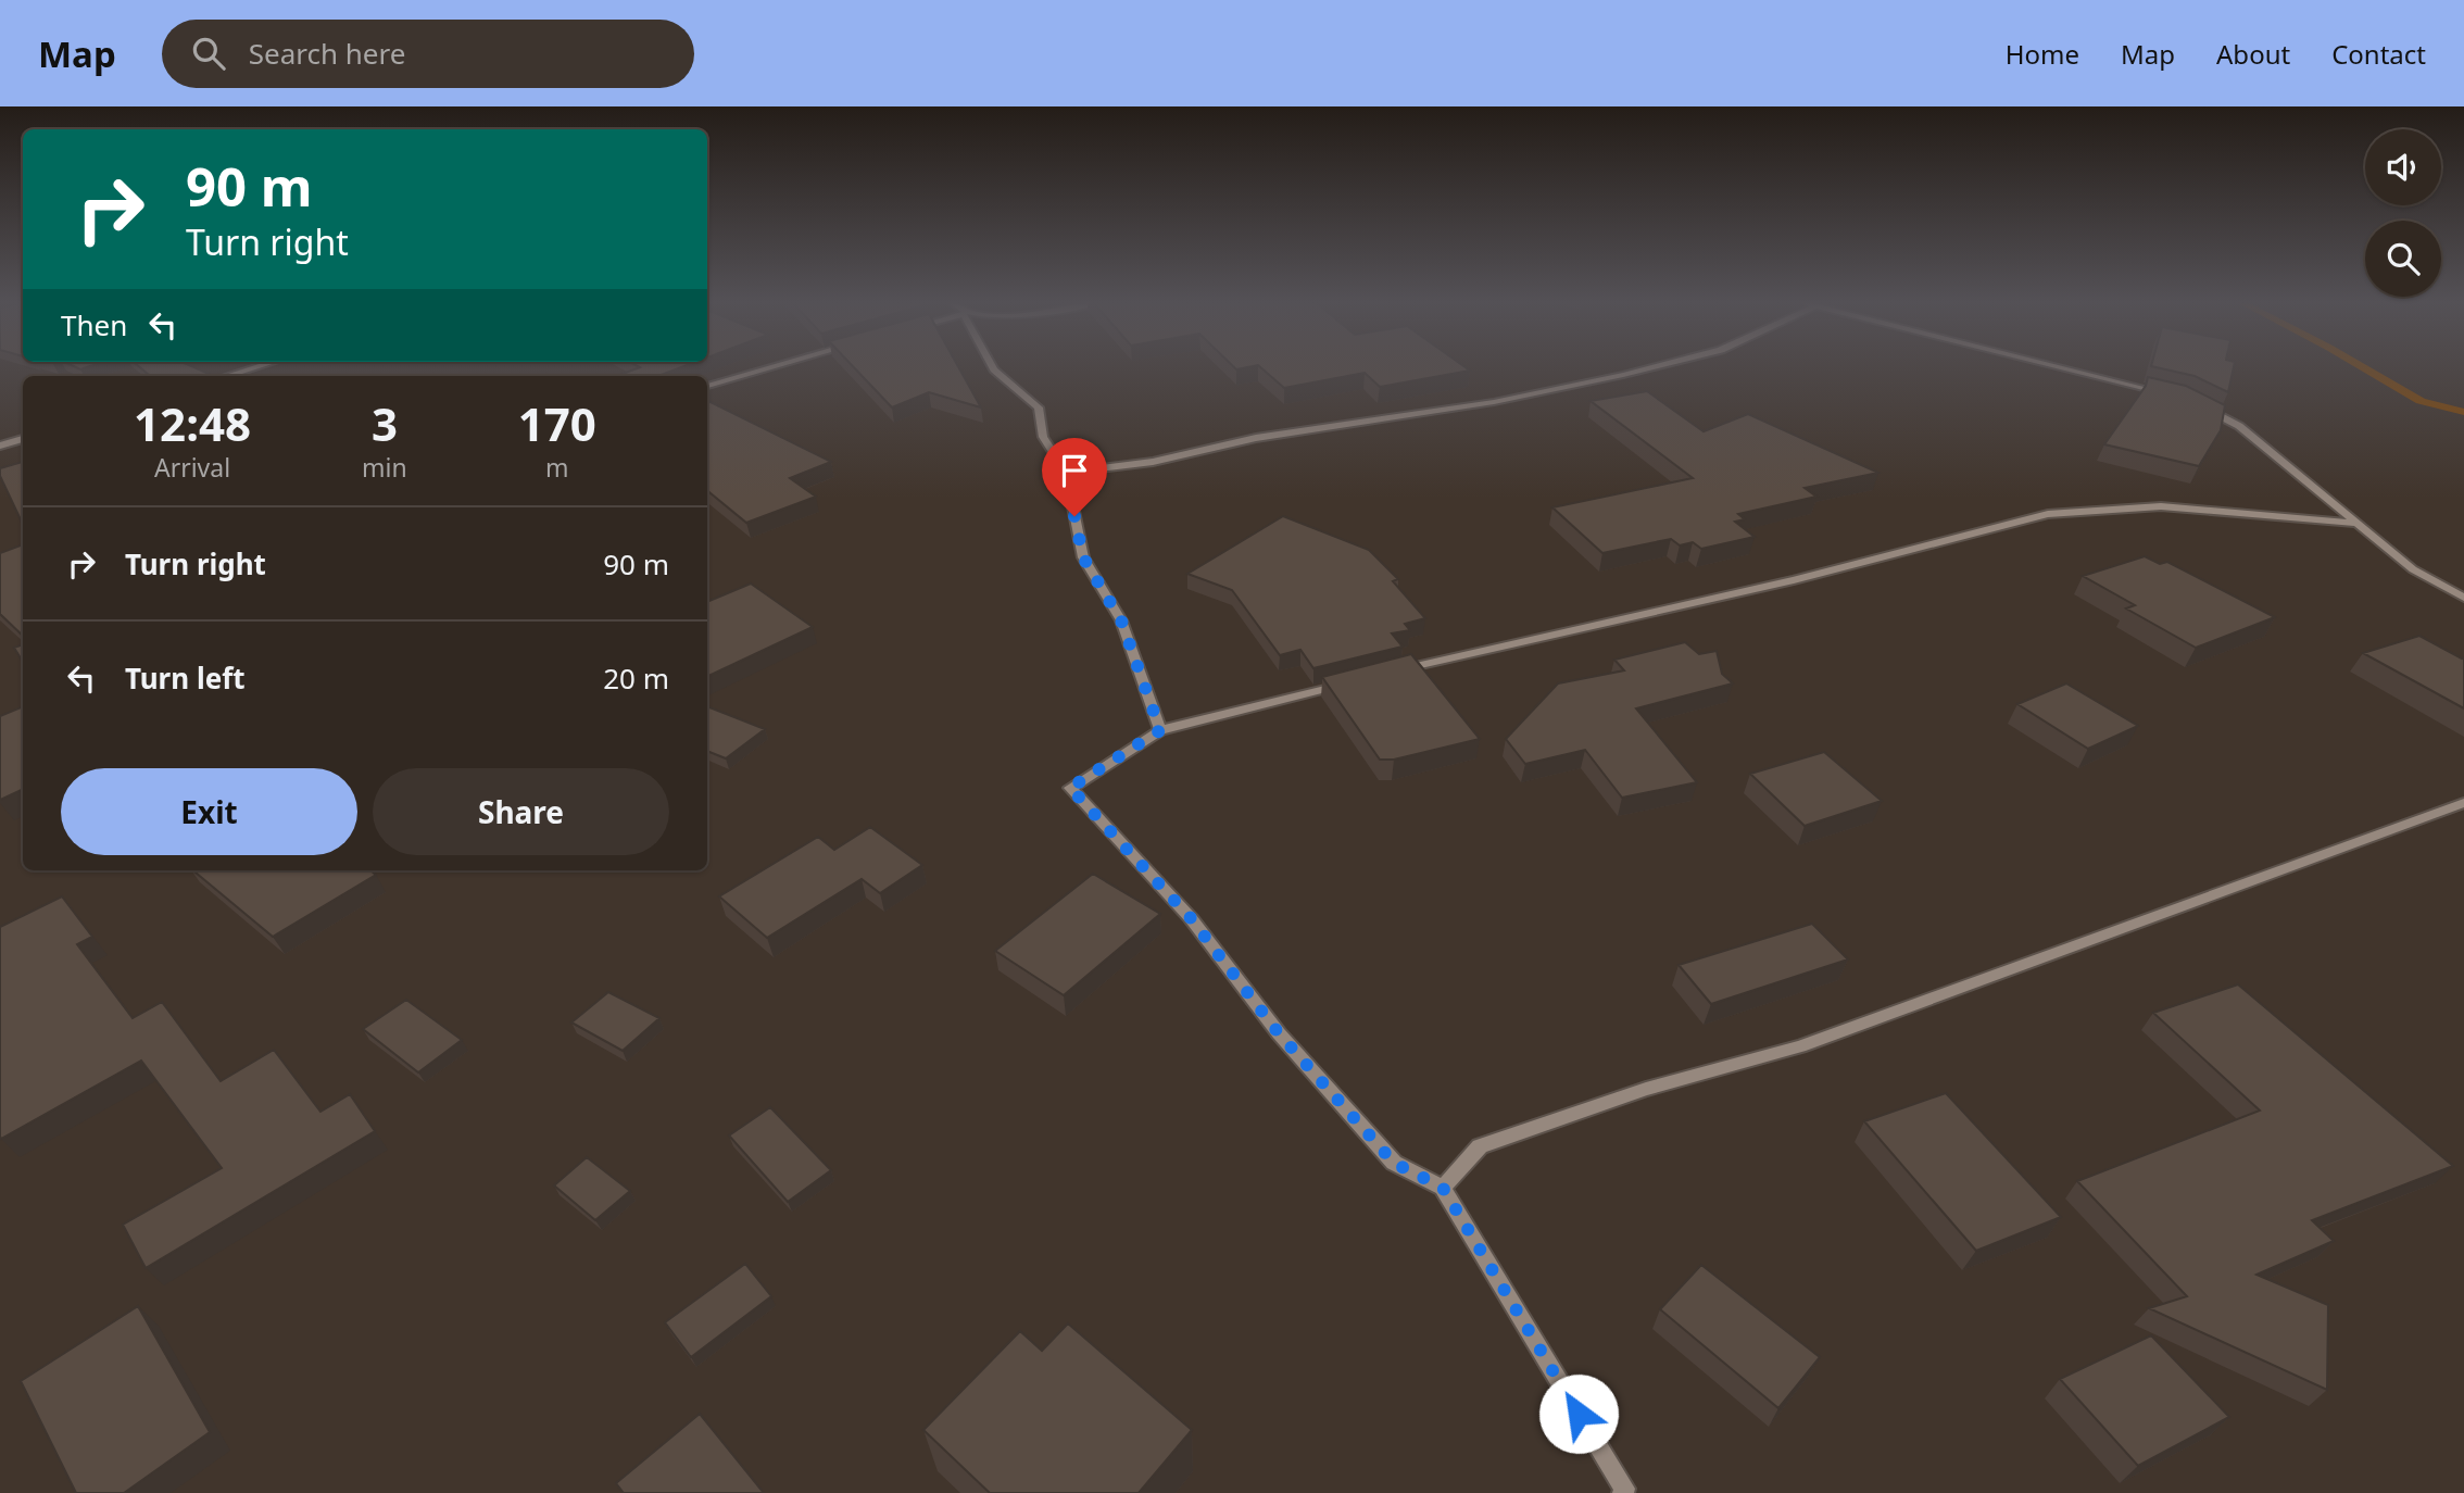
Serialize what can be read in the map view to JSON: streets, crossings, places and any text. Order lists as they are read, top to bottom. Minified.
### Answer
{"page":{"header":"Map","search":"Search here","nav":["Home","Map","About","Contact"],"turn":["90 m","Turn right"],"then":"Then","eta":["12:48","Arrival","3","min","170","m"],"list":[{"name":"Turn right","value":"90 m"},{"name":"Turn left","value":"20 m"}],"buttons":["Exit","Share"]}}
